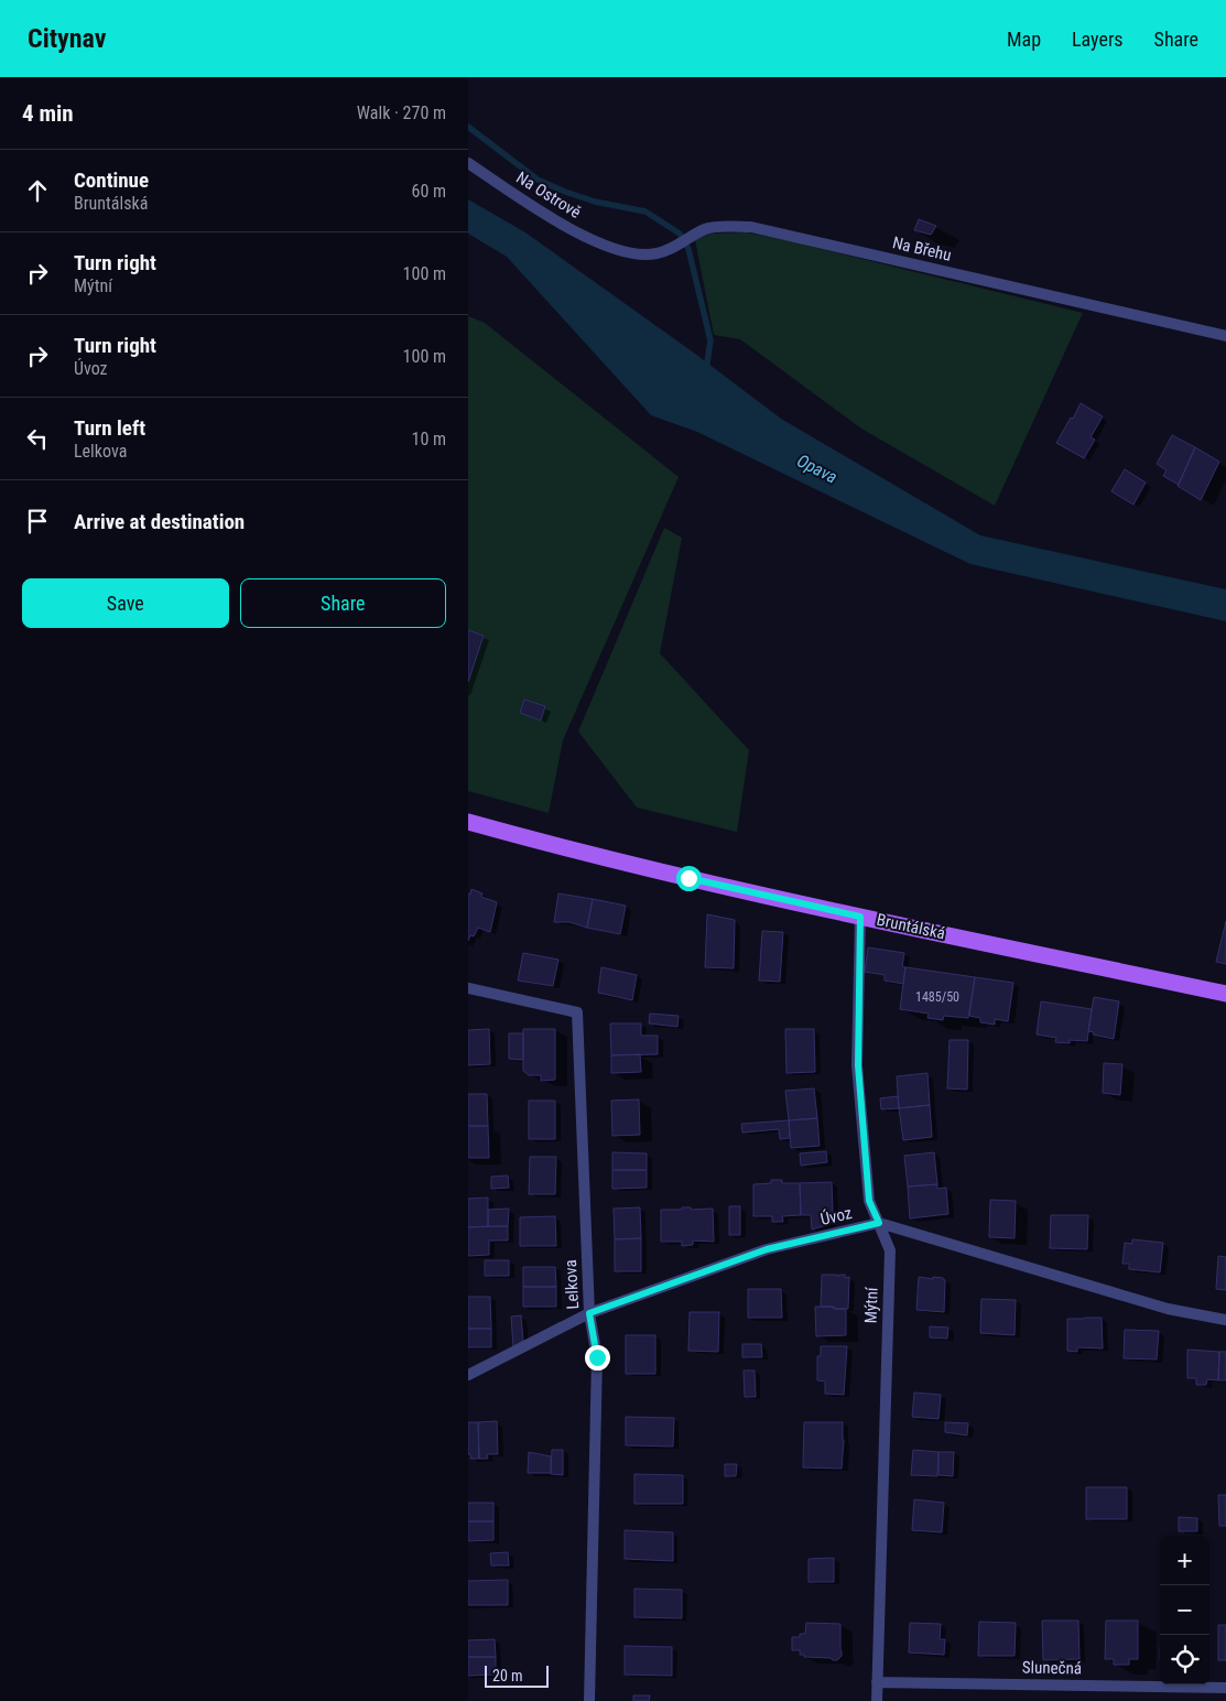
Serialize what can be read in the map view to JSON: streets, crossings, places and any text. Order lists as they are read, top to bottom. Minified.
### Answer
{"streets":{"main road":["Bruntálská"],"street":["Na Ostrově","Na Břehu","Úvoz","Lelkova","Mýtní","Slunečná"]},"crossings":[["Na Ostrově","Na Břehu"],["Bruntálská","Mýtní"],["Úvoz","Lelkova"],["Úvoz","Mýtní"],["Mýtní","Slunečná"]],"water":["Opava"],"house_numbers":["1485/50"],"scale_bar":"20 m","page":{"header":"Citynav","nav":["Map","Layers","Share"],"heading":["4 min","Walk · 270 m"],"list":[["Continue","Bruntálská","60 m"],["Turn right","Mýtní","100 m"],["Turn right","Úvoz","100 m"],["Turn left","Lelkova","10 m"],"Arrive at destination"],"buttons":["Save","Share"],"map_buttons":["+","−"],"scale":"20 m"}}
